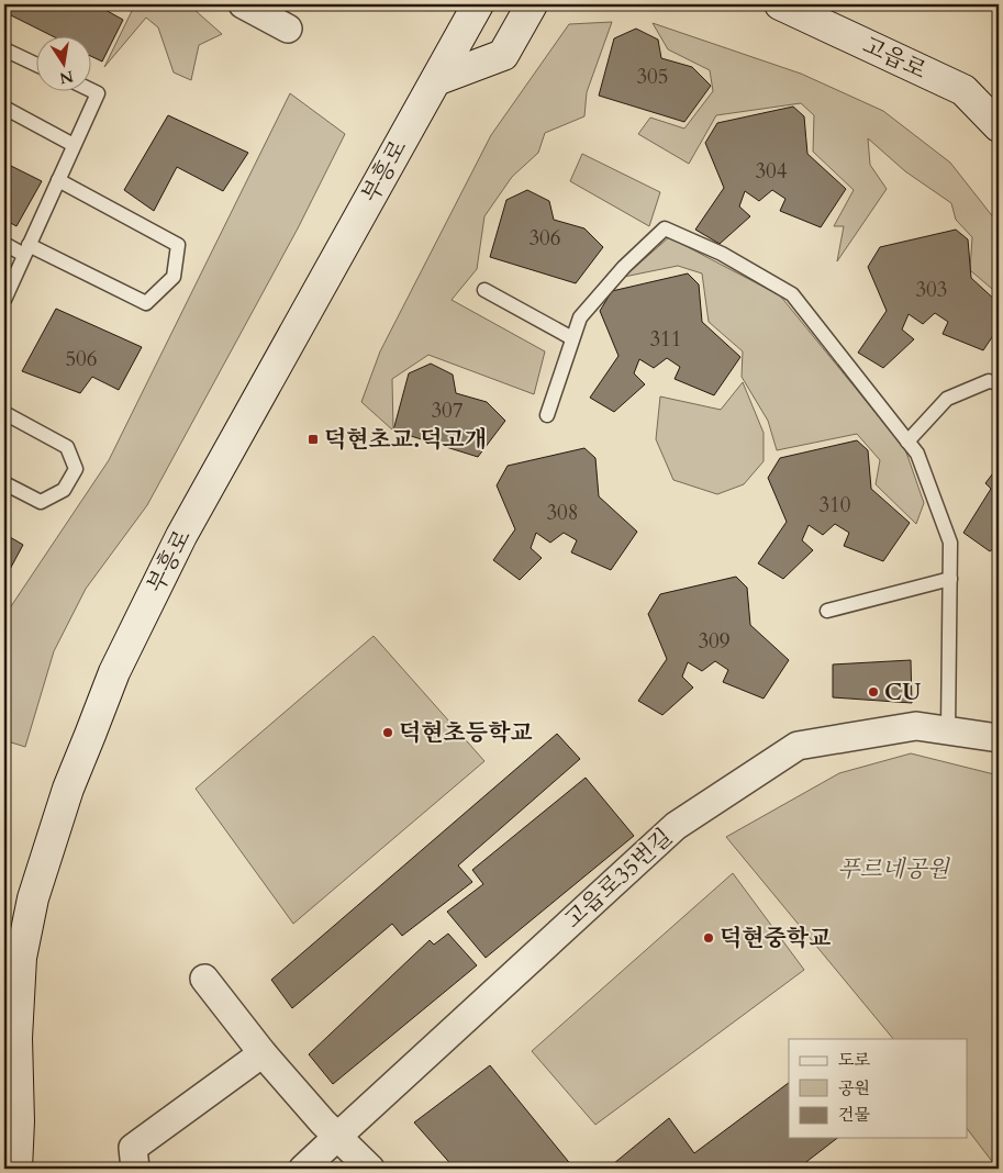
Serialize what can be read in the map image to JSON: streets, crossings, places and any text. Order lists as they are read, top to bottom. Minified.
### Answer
{"streets":{"main road":["고읍로","부흥로"],"street":["고읍로35번길"]},"parks":["푸르네공원"],"places":{"transit":["덕현초교.덕고개"],"other":["CU","덕현초등학교","덕현중학교"]},"house_numbers":["305","304","306","303","311","506","307","310","308","309"],"legend":["도로","공원","건물"],"north":"bottom"}
